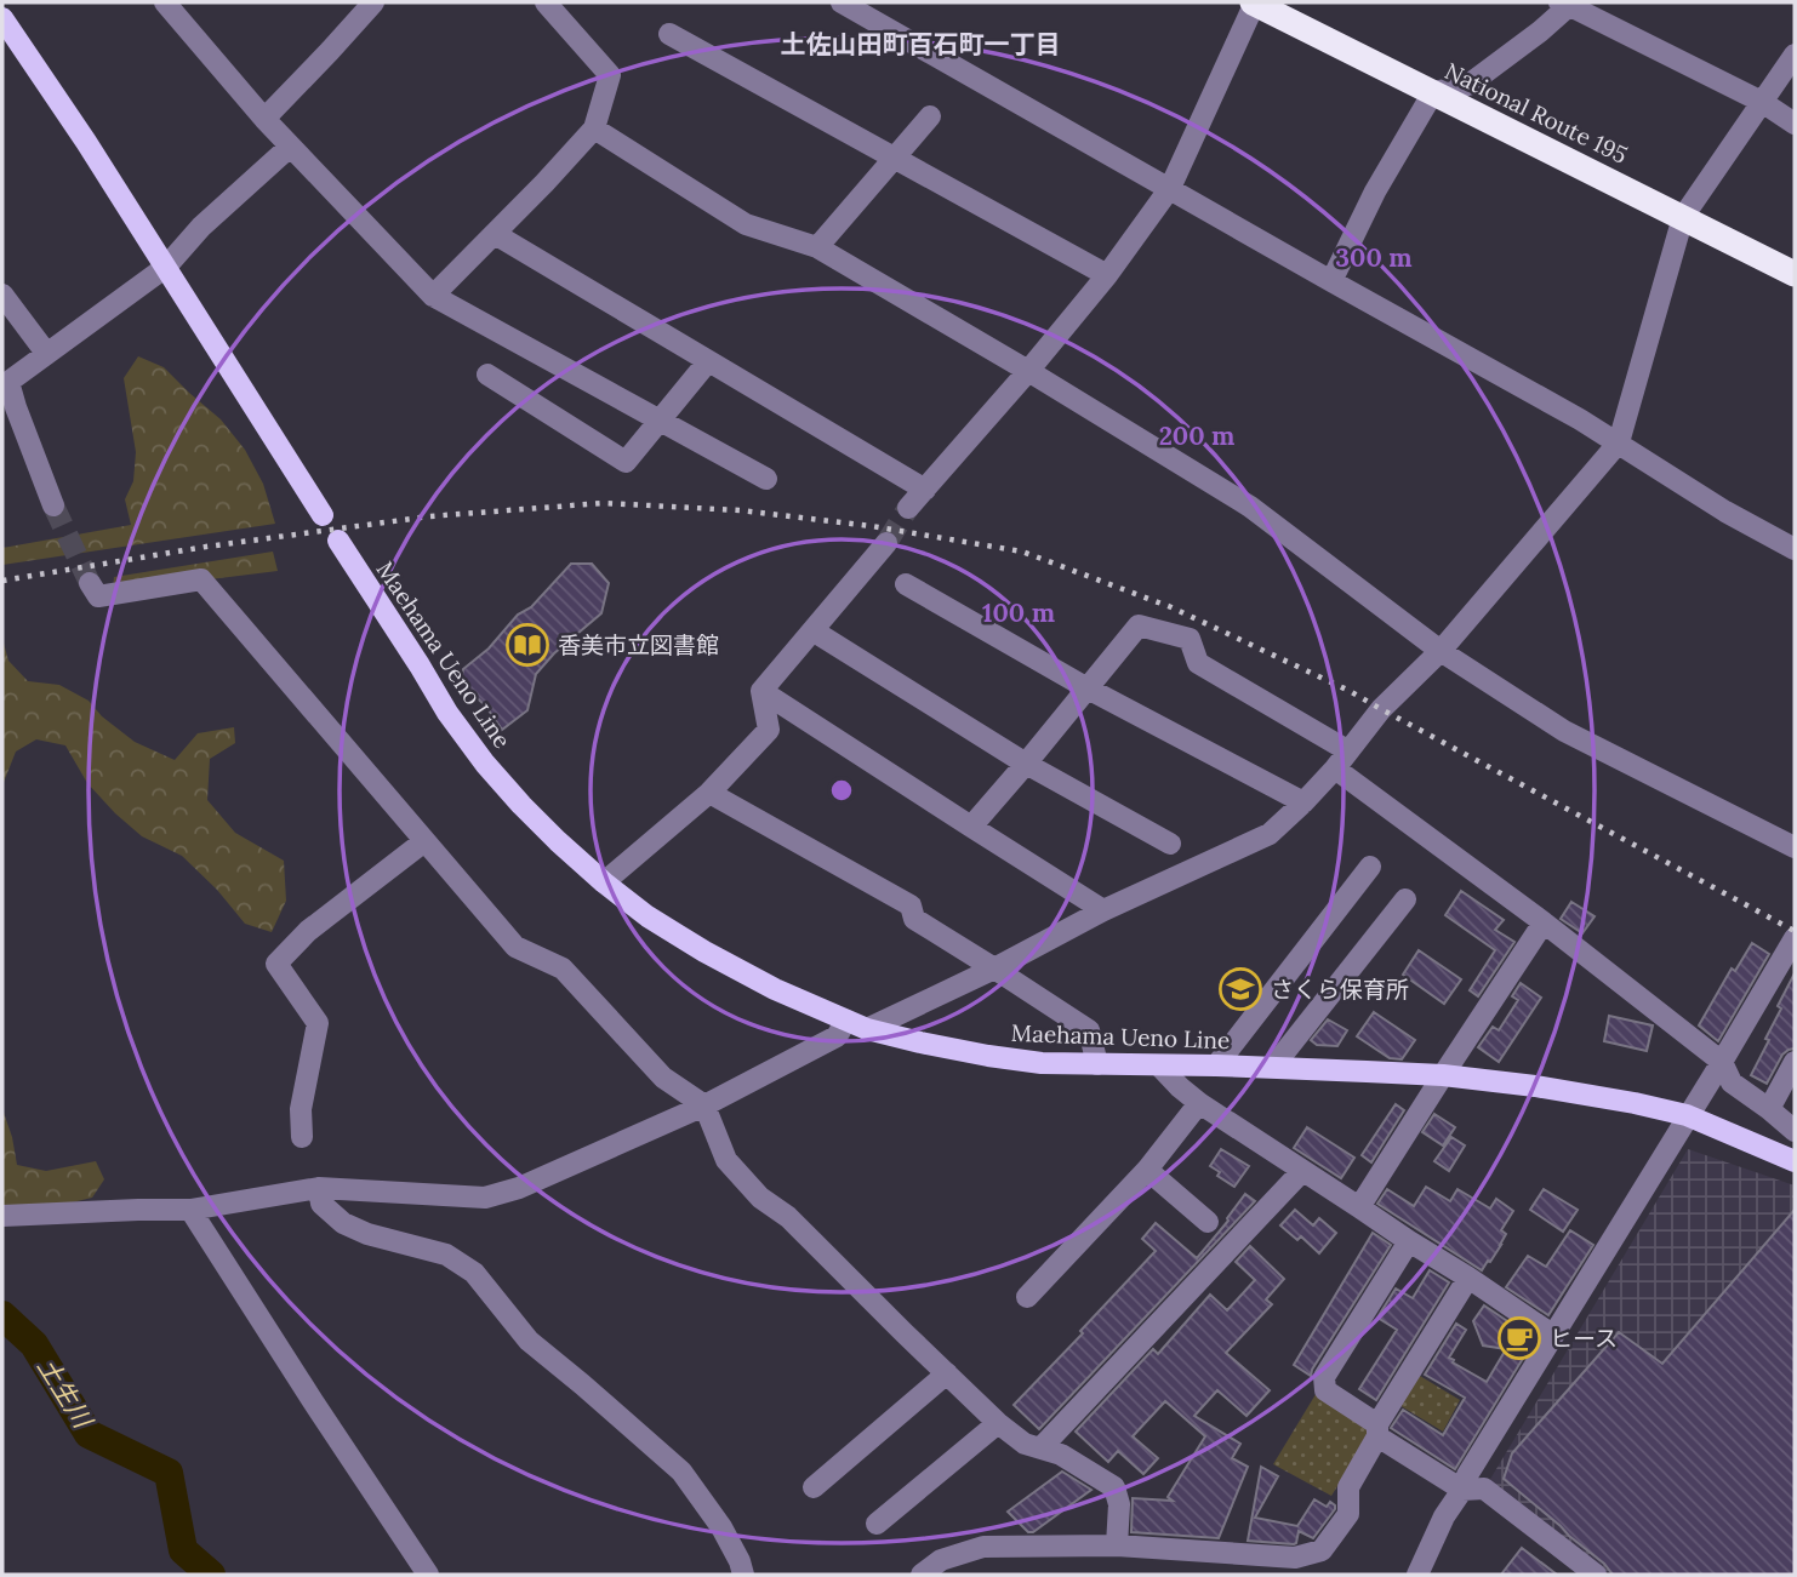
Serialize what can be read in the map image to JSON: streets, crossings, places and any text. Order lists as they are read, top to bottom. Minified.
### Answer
{"streets":{"highway":["National Route 195"],"main road":["Maehama Ueno Line"]},"districts":["土佐山田町百石町一丁目"],"water":["土生川"],"places":{"library":["香美市立図書館"],"school or university":["さくら保育所"],"cafe":["ヒース"]},"rings":["300 m","200 m","100 m"]}
